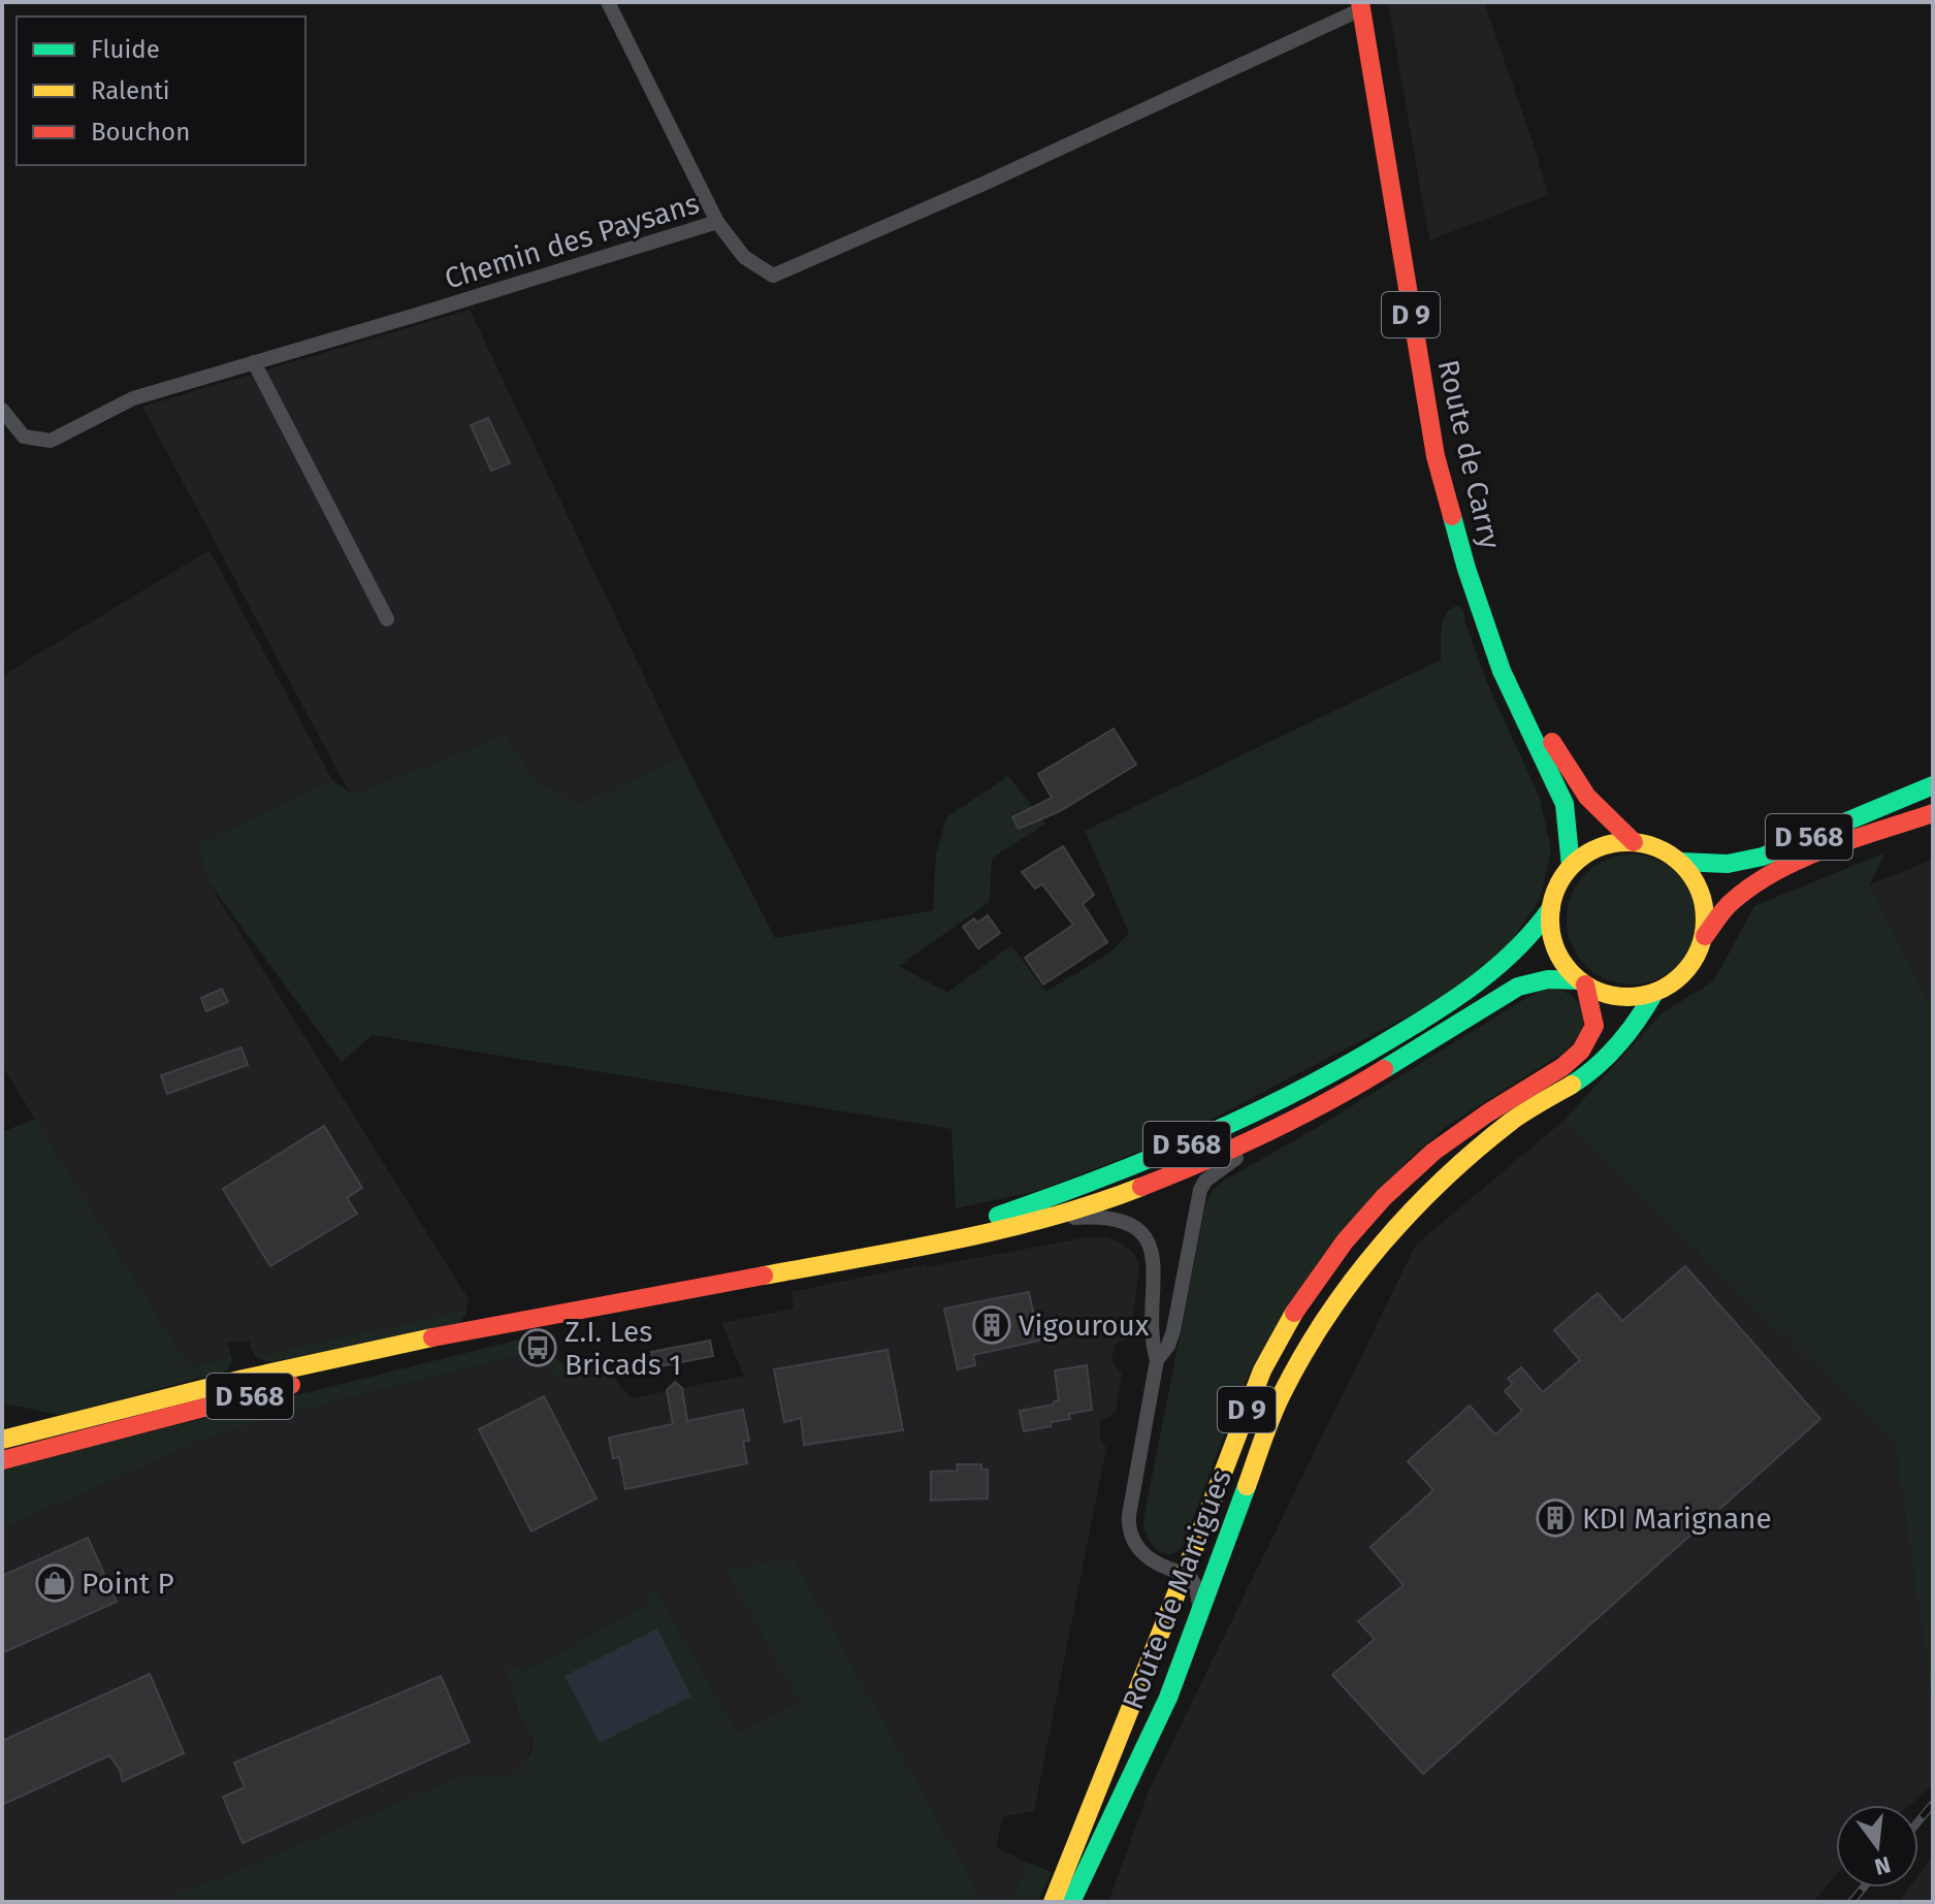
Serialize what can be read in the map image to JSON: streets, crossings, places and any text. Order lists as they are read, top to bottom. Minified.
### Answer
{"streets":{"main road":["D 9","Route de Carry","D 568","Route de Martigues"],"street":["Chemin des Paysans"]},"crossings":[["Chemin des Paysans","Route de Carry"],["Route de Carry","D 568"],["Route de Carry","Route de Martigues"],["D 568","Route de Martigues"]],"places":{"building":["Vigouroux","KDI Marignane"],"bus stop":["Z.I. Les Bricads 1"],"shop":["Point P"]},"legend":["Fluide","Ralenti","Bouchon"],"north":"bottom"}
